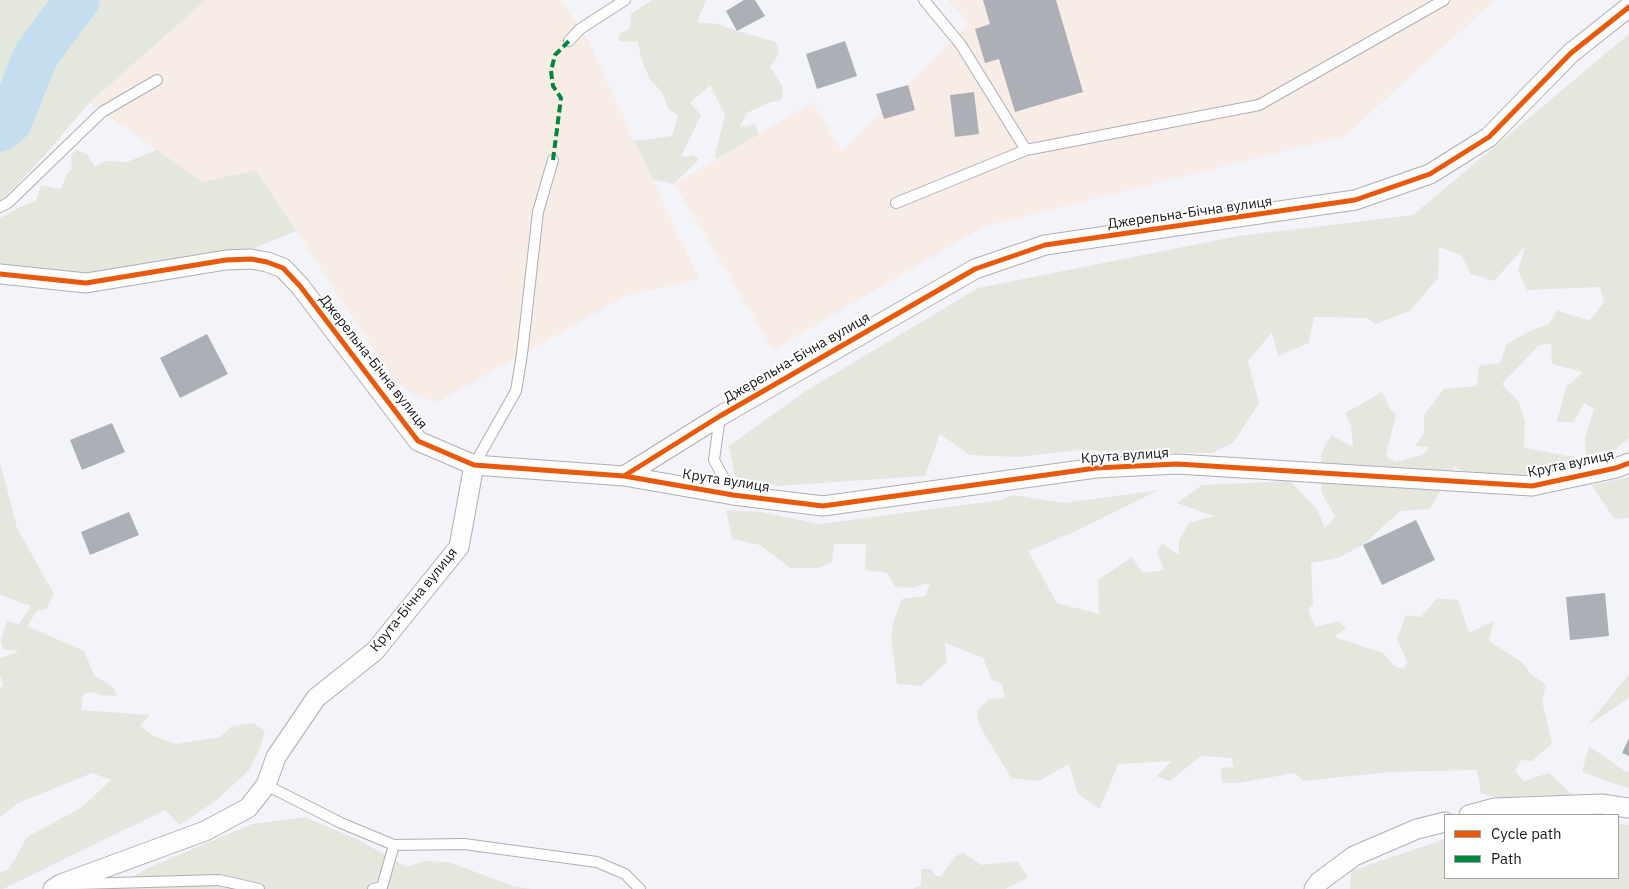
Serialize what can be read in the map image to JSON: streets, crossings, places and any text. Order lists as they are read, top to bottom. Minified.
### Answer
{"streets":{"street":["Джерельна-Бічна вулиця","Крута вулиця","Крута-Бічна вулиця"]},"crossings":[["Джерельна-Бічна вулиця","Крута вулиця"],["Джерельна-Бічна вулиця","Крута-Бічна вулиця"]],"legend":["Cycle path","Path"]}
